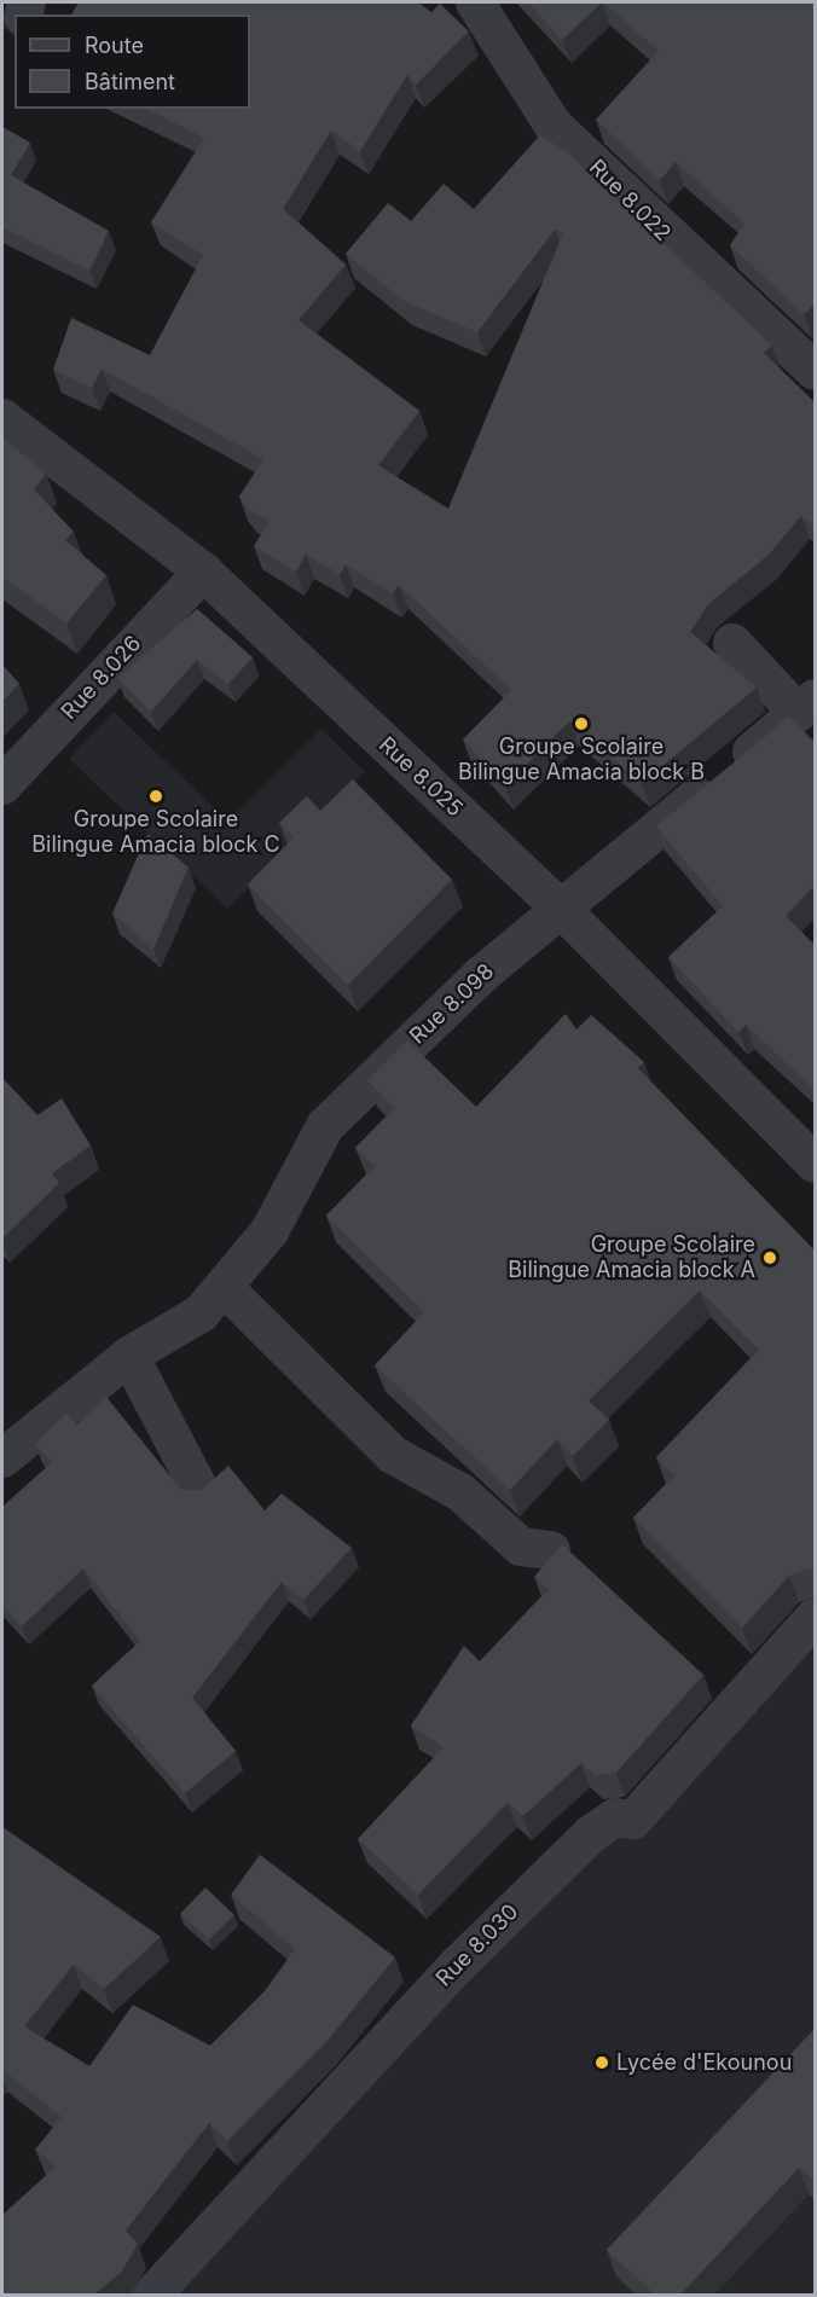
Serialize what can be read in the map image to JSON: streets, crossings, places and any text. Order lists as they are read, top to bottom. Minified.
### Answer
{"streets":{"street":["Rue 8.022","Rue 8.026","Rue 8.025","Rue 8.098","Rue 8.030"]},"crossings":[["Rue 8.026","Rue 8.025"],["Rue 8.025","Rue 8.098"]],"places":["Groupe Scolaire Bilingue Amacia block B","Groupe Scolaire Bilingue Amacia block C","Groupe Scolaire Bilingue Amacia block A","Lycée d'Ekounou"],"legend":["Route","Bâtiment"]}
